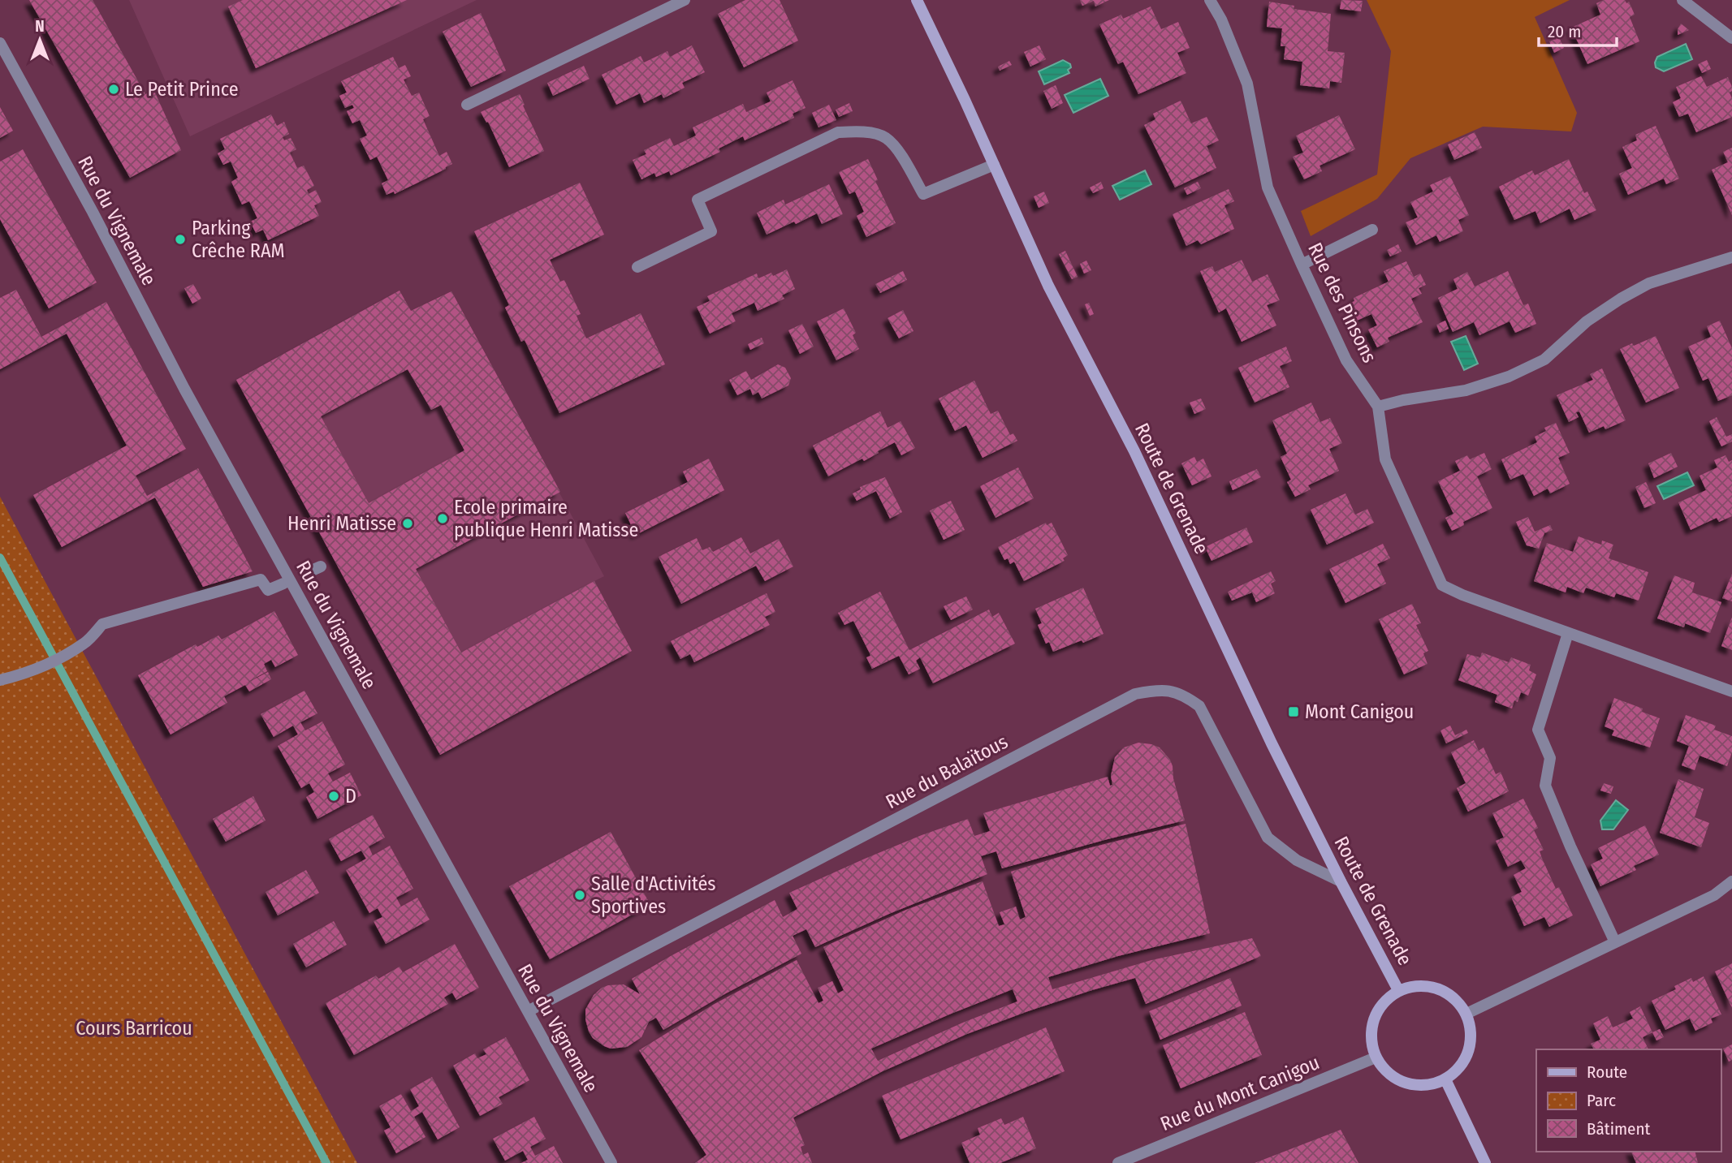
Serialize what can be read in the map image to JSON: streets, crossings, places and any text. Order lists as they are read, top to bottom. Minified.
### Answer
{"streets":{"main road":["Route de Grenade"],"street":["Rue du Vignemale","Rue des Pinsons","Rue du Balaïtous","Rue du Mont Canigou"]},"crossings":[["Rue du Vignemale","Rue du Balaïtous"],["Route de Grenade","Rue du Balaïtous"],["Route de Grenade","Rue du Mont Canigou"]],"parks":["Cours Barricou"],"places":{"other":["Le Petit Prince","Parking Crêche RAM","Ecole primaire publique Henri Matisse","Henri Matisse","D","Salle d'Activités Sportives"],"transit":["Mont Canigou"]},"legend":["Route","Parc","Bâtiment"],"scale_bar":"20 m","north":"top"}
